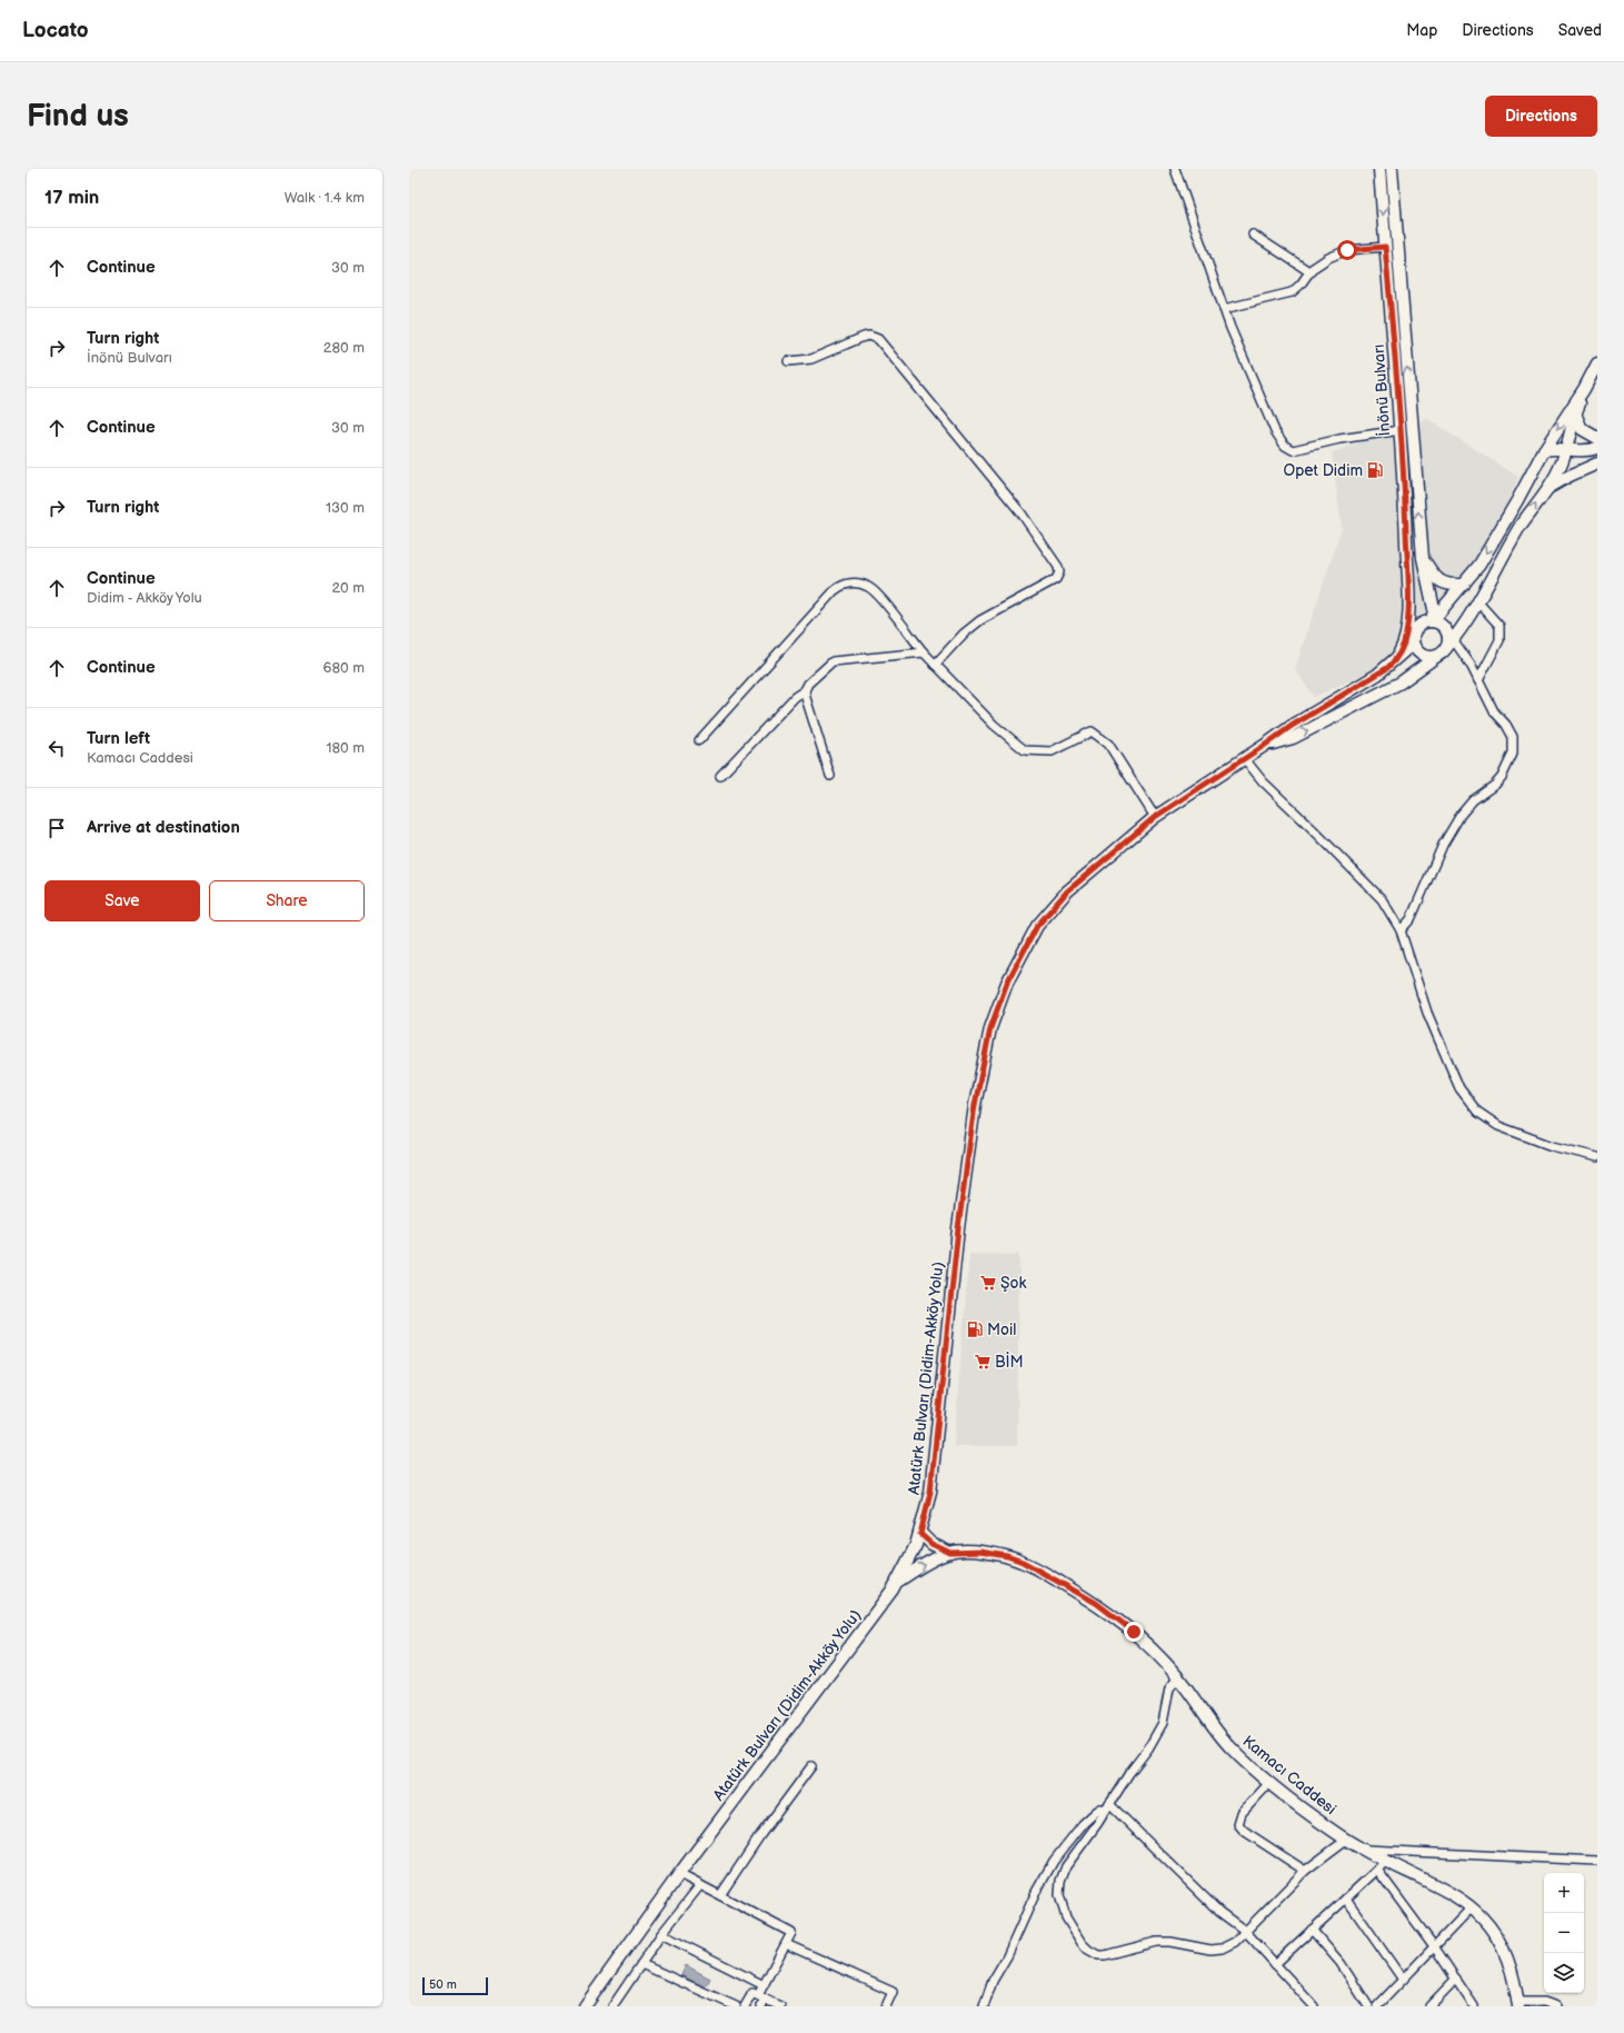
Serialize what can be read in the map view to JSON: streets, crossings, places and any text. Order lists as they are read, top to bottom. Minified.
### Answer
{"streets":{"main road":["İnönü Bulvarı","Atatürk Bulvarı (Didim-Akköy Yolu)","Kamacı Caddesi"]},"crossings":[["İnönü Bulvarı","Atatürk Bulvarı (Didim-Akköy Yolu)"],["Atatürk Bulvarı (Didim-Akköy Yolu)","Kamacı Caddesi"]],"places":{"fuel station":["Opet Didim","Moil"],"supermarket":["Şok","BİM"]},"scale_bar":"50 m","page":{"header":"Locato","nav":["Map","Directions","Saved"],"buttons":["Directions",["Save","Share"]],"title":"Find us","heading":["17 min","Walk · 1.4 km"],"list":[["Continue","30 m"],["Turn right","İnönü Bulvarı","280 m"],["Continue","30 m"],["Turn right","130 m"],["Continue","Didim - Akköy Yolu","20 m"],["Continue","680 m"],["Turn left","Kamacı Caddesi","180 m"],"Arrive at destination"],"map_buttons":["+","−"],"scale":"50 m"}}
